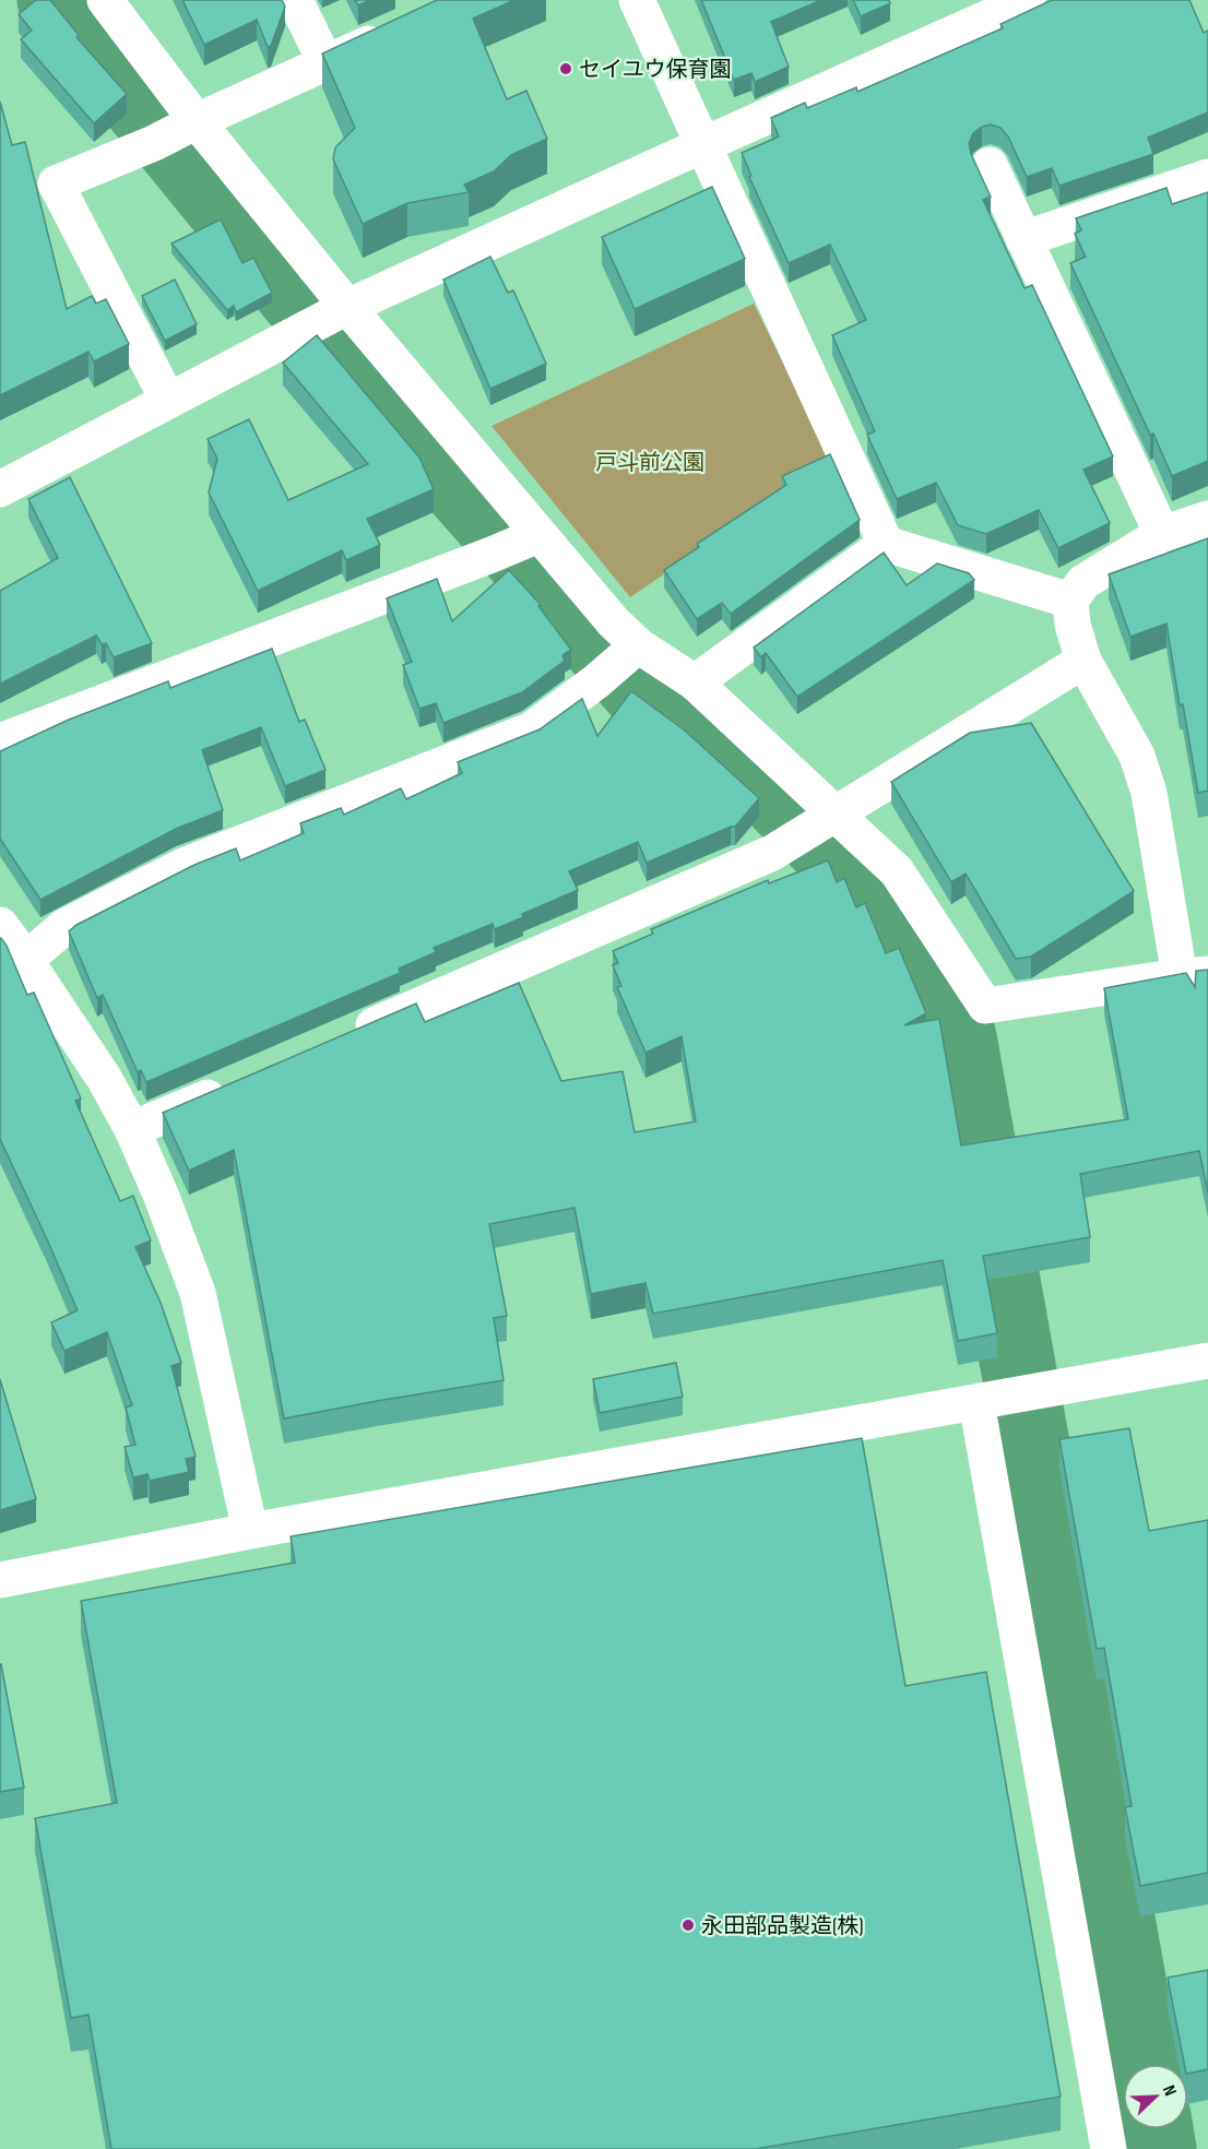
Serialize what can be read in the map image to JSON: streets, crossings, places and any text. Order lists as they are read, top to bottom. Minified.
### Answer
{"parks":["戸斗前公園"],"places":["セイユウ保育園","永田部品製造(株)"],"north":"top right"}
